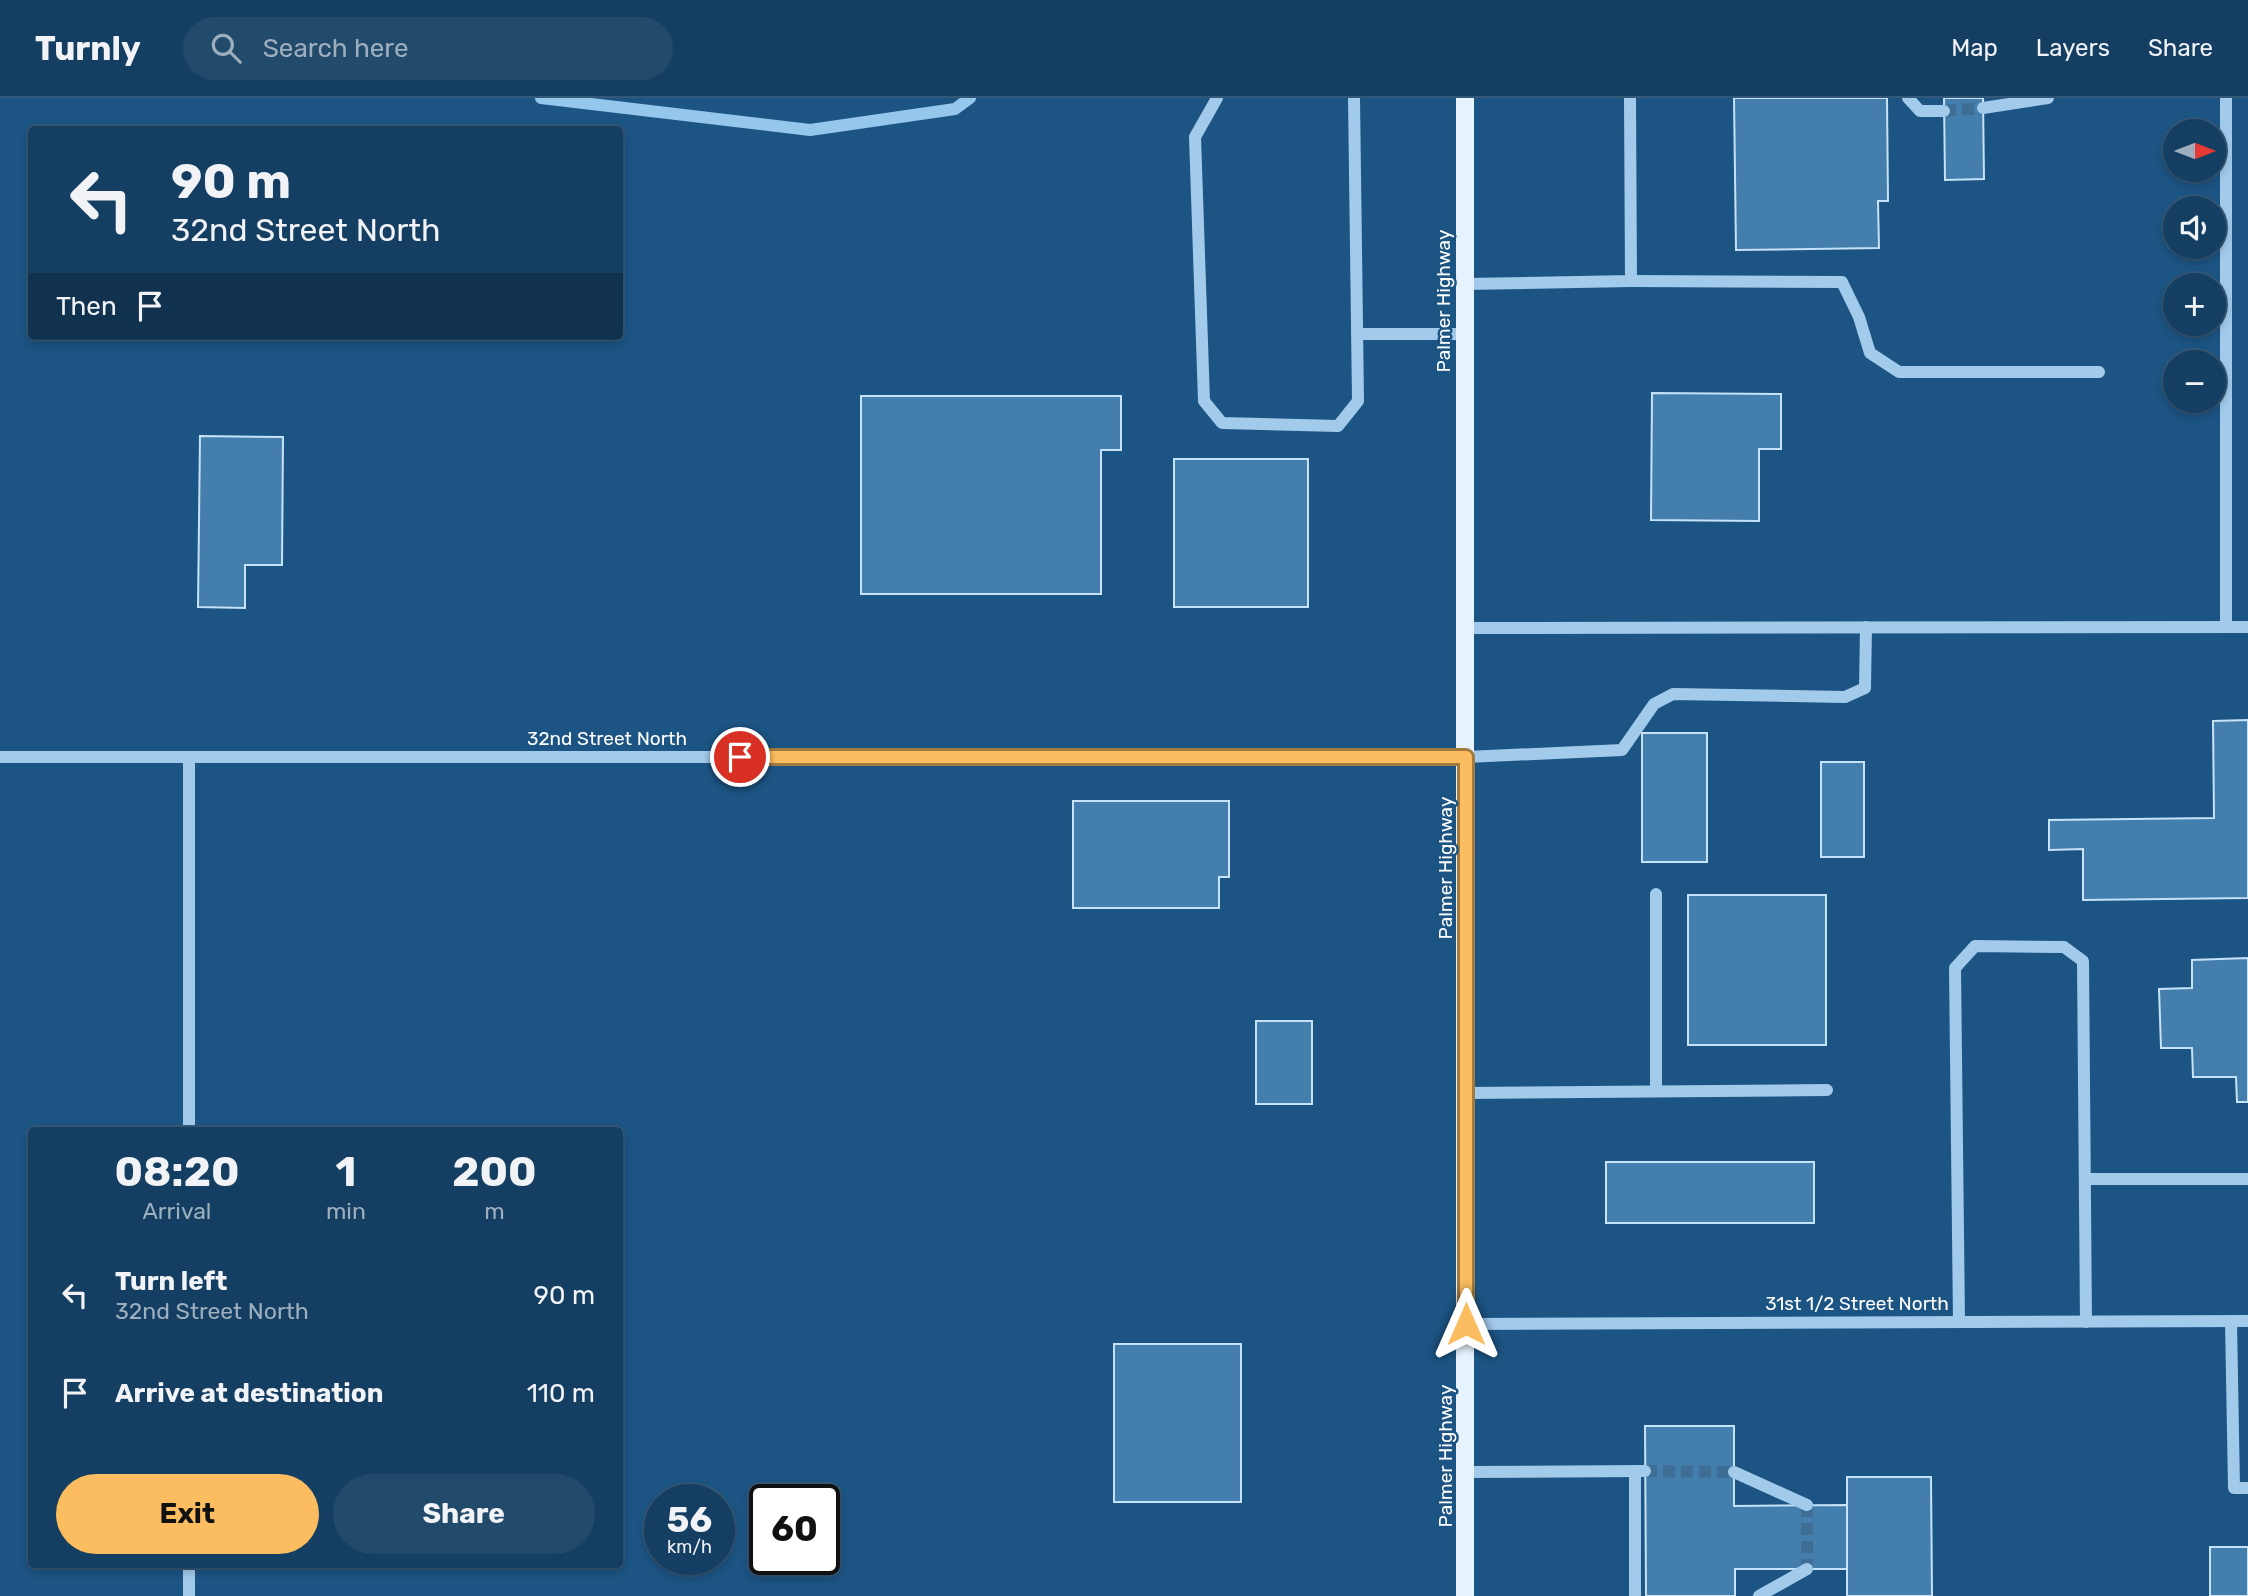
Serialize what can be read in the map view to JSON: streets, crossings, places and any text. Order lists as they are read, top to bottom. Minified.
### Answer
{"streets":{"main road":["Palmer Highway"],"street":["32nd Street North","31st 1/2 Street North"]},"crossings":[["Palmer Highway","32nd Street North"],["Palmer Highway","31st 1/2 Street North"]],"north":"right","page":{"header":"Turnly","search":"Search here","nav":["Map","Layers","Share"],"map_buttons":["+","−"],"turn":["90 m","32nd Street North"],"then":"Then","eta":["08:20","Arrival","1","min","200","m"],"list":[{"name":"Turn left","note":"32nd Street North","value":"90 m"},{"name":"Arrive at destination","value":"110 m"}],"buttons":["Exit","Share"],"speed":"56 km/h","limit":"60"}}
